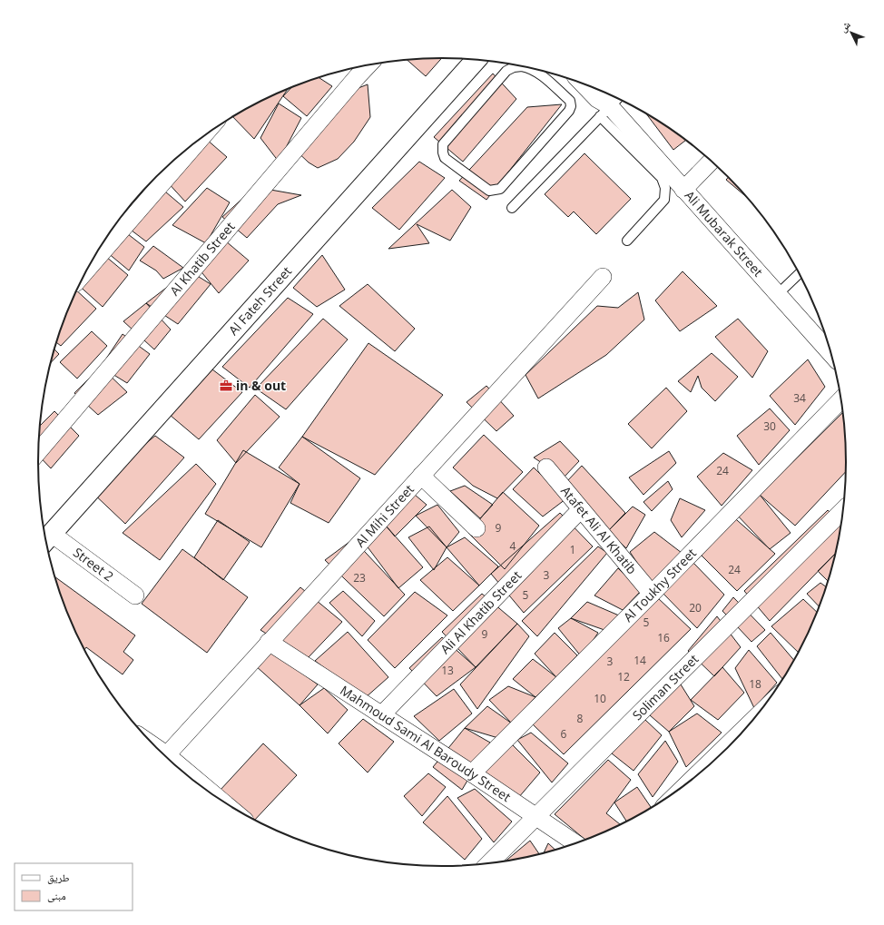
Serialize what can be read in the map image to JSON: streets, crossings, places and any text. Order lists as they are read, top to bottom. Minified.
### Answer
{"streets":{"street":["Ali Mubarak Street","Al Khatib Street","Al Fateh Street","Al Mihi Street","Atafet Ali Al Khatib","Street 2","Al Toukhy Street","Ali Al Khatib Street","Soliman Street","Mahmoud Sami Al Baroudy Street"]},"crossings":[["Al Fateh Street","Street 2"],["Al Mihi Street","Mahmoud Sami Al Baroudy Street"],["Atafet Ali Al Khatib","Al Toukhy Street"],["Atafet Ali Al Khatib","Ali Al Khatib Street"],["Al Toukhy Street","Mahmoud Sami Al Baroudy Street"],["Ali Al Khatib Street","Mahmoud Sami Al Baroudy Street"],["Soliman Street","Mahmoud Sami Al Baroudy Street"]],"places":{"office":["in & out"]},"house_numbers":["34","30","24","9","4","1","24","3","23","5","20","5","9","16","14","3","13","12","18","10","8","6"],"legend":["طريق","مبنى"],"north":"top left"}
